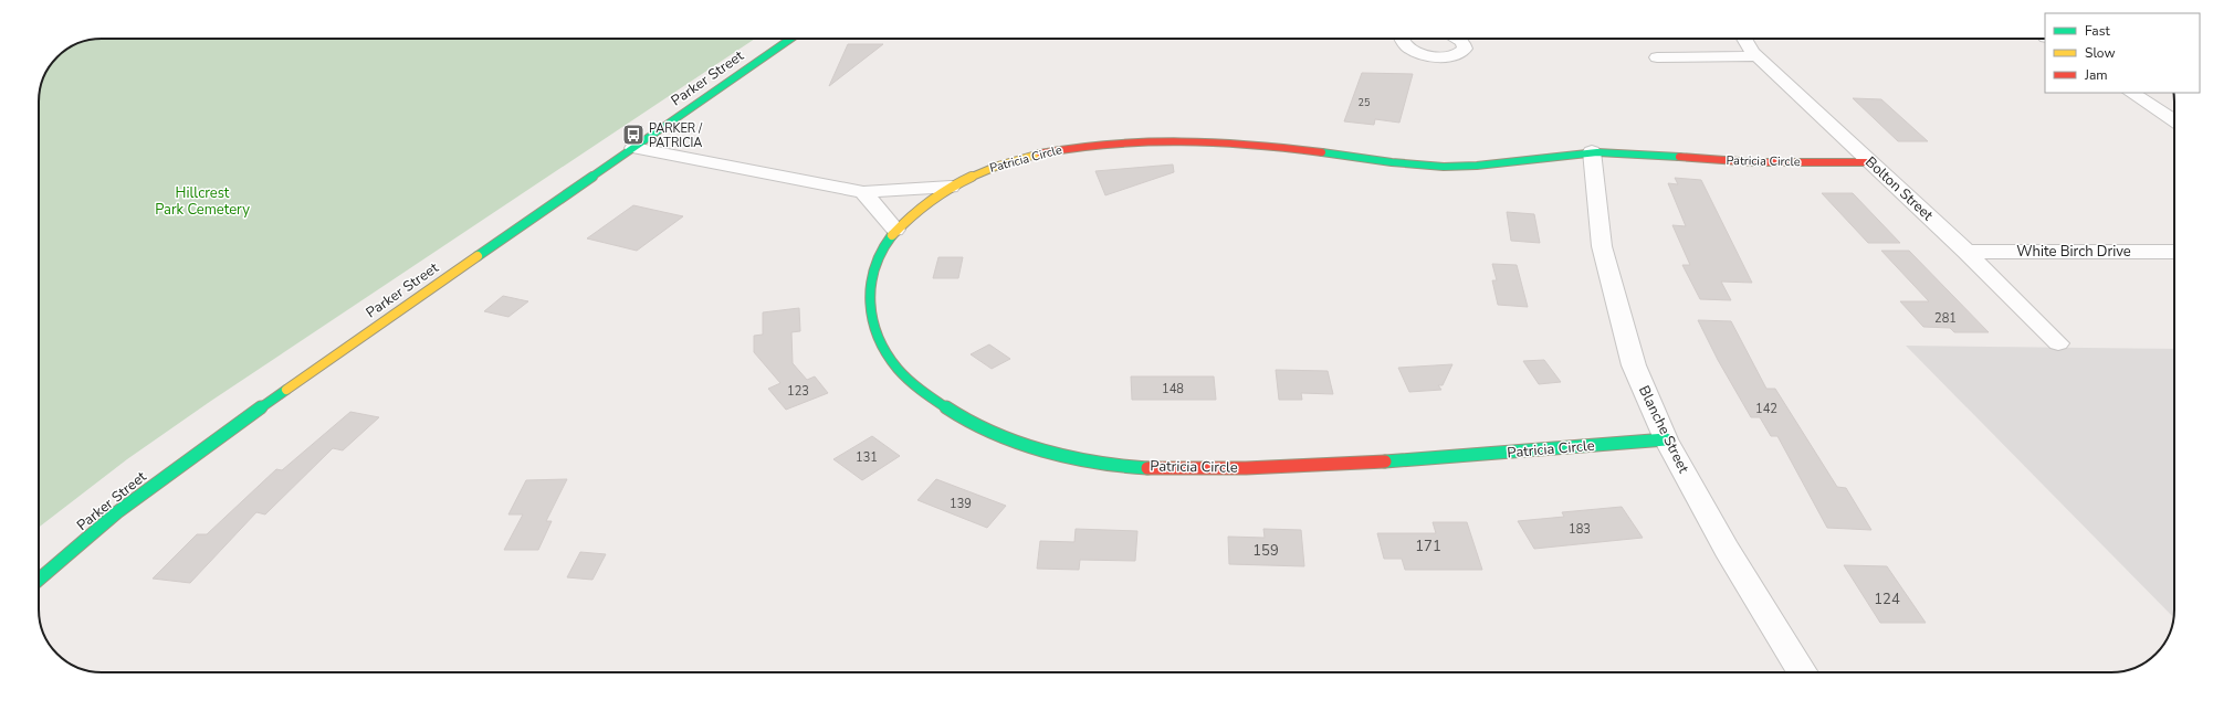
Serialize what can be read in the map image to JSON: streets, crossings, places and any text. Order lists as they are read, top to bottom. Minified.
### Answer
{"streets":{"street":["Parker Street","Patricia Circle","Bolton Street","White Birch Drive","Blanche Street"]},"crossings":[["Parker Street","Patricia Circle"],["Patricia Circle","Bolton Street"],["Patricia Circle","Blanche Street"],["Bolton Street","White Birch Drive"]],"parks":["Hillcrest Park Cemetery"],"places":{"bus stop":["PARKER / PATRICIA"]},"house_numbers":["25","281","148","123","142","131","139","183","171","159","124"],"legend":["Fast","Slow","Jam"]}
